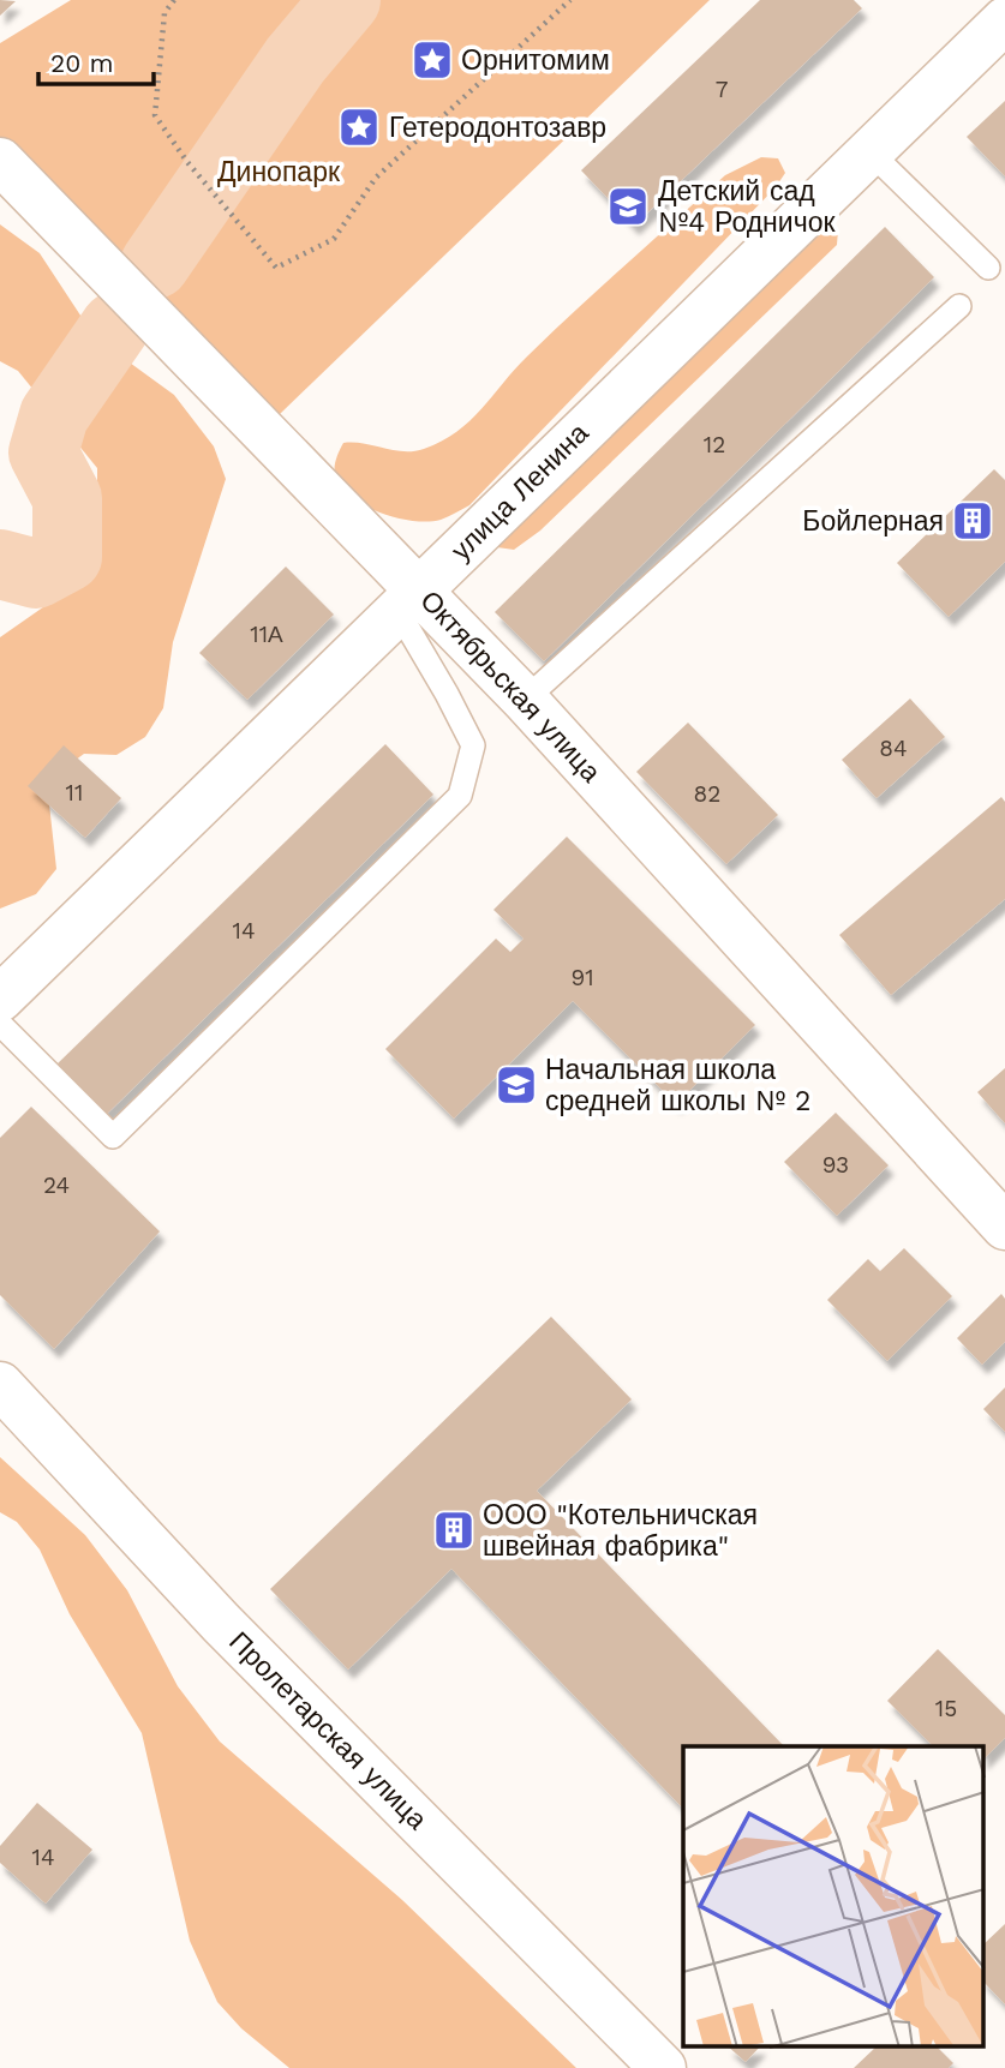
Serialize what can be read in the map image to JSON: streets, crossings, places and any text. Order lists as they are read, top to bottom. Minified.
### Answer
{"streets":{"street":["улица Ленина","Октябрьская улица","Пролетарская улица"]},"crossings":[["улица Ленина","Октябрьская улица"]],"parks":["Динопарк"],"places":{"place":["Орнитомим","Гетеродонтозавр"],"school or university":["Детский сад №4 Родничок","Начальная школа средней школы № 2"],"building":["Бойлерная","ООО \"Котельничская швейная фабрика\""]},"house_numbers":["7","12","11А","84","11","82","14","91","93","24","15","14"],"scale_bar":"20 m"}
